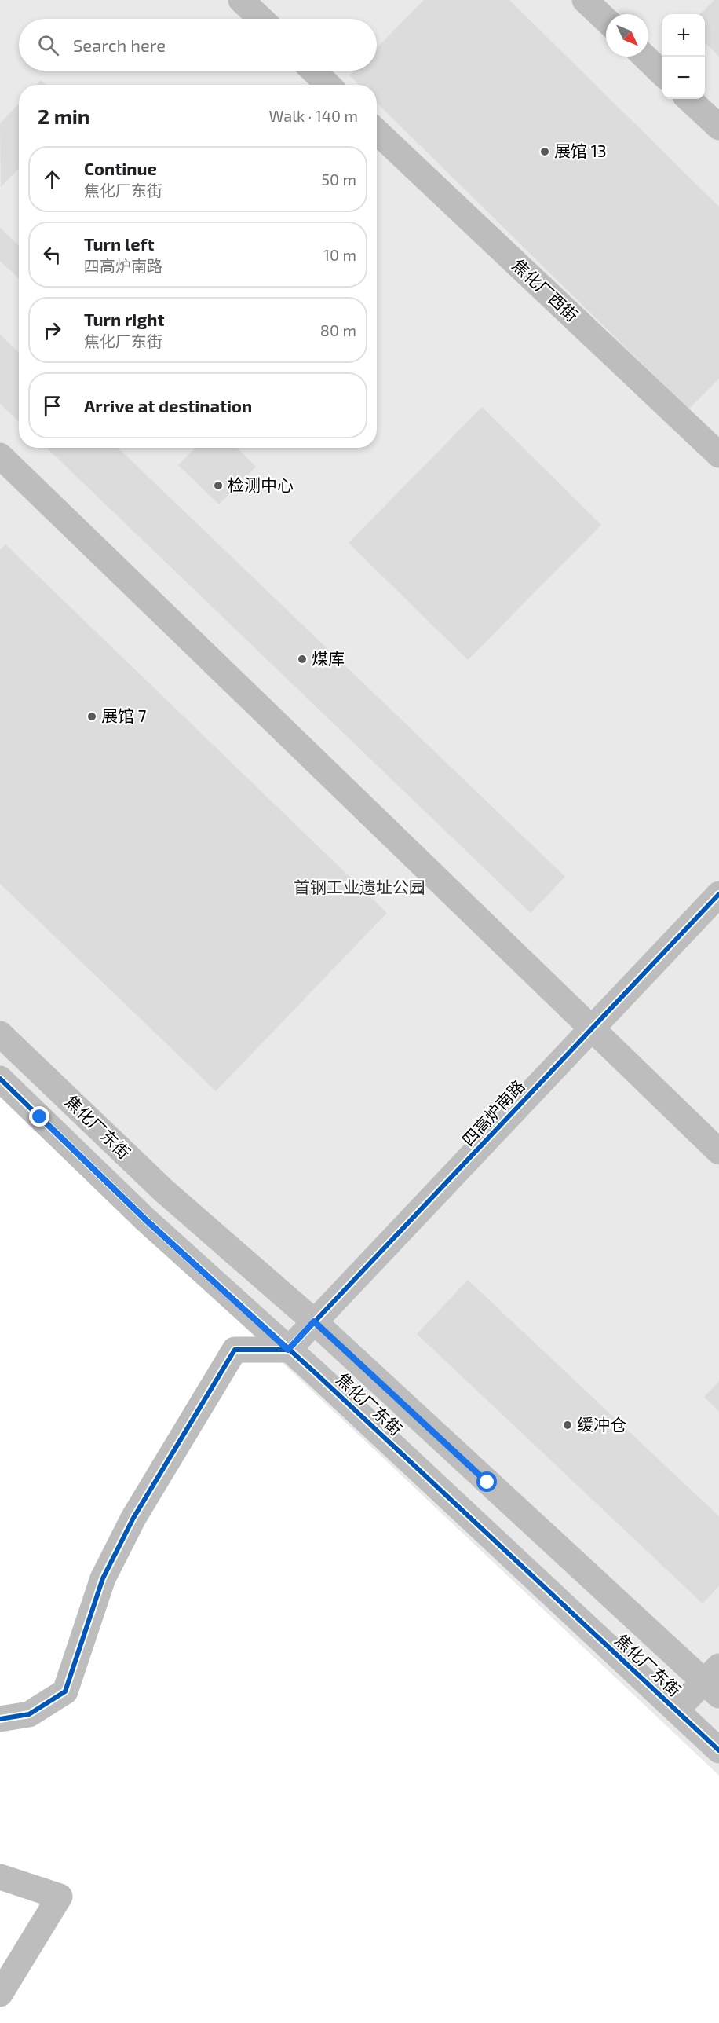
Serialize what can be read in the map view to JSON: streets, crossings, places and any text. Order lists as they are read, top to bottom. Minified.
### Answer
{"streets":{"street":["焦化厂西街","四高炉南路","焦化厂东街"]},"crossings":[["四高炉南路","焦化厂东街"]],"parks":["首钢工业遗址公园"],"places":["展馆 13","检测中心","煤库","展馆 7","缓冲仓"],"north":"bottom right","page":{"map_buttons":["+","−"],"search":"Search here","heading":["2 min","Walk · 140 m"],"list":[["Continue","焦化厂东街","50 m"],["Turn left","四高炉南路","10 m"],["Turn right","焦化厂东街","80 m"],"Arrive at destination"]}}
